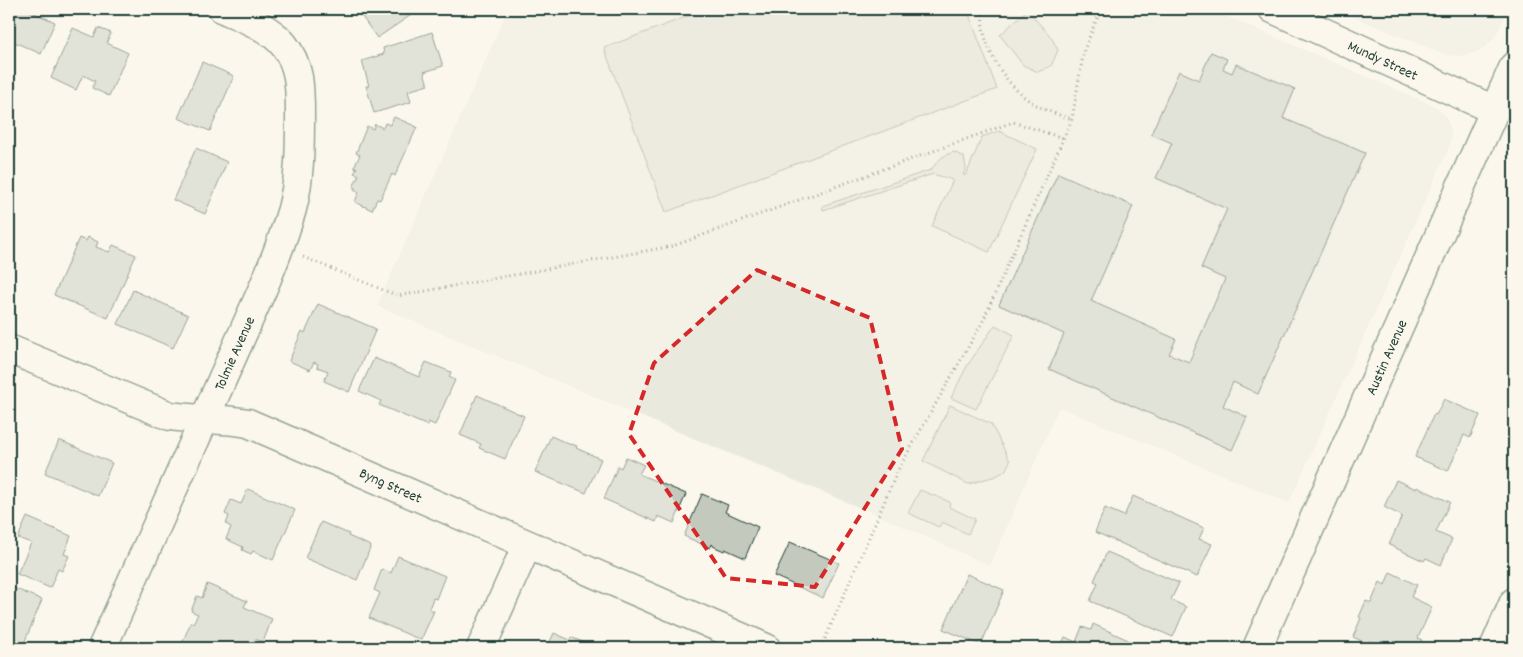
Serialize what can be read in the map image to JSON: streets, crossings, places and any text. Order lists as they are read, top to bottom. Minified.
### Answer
{"streets":{"street":["Mundy Street","Tolmie Avenue","Austin Avenue","Byng Street"]},"crossings":[["Mundy Street","Austin Avenue"],["Tolmie Avenue","Byng Street"]]}
